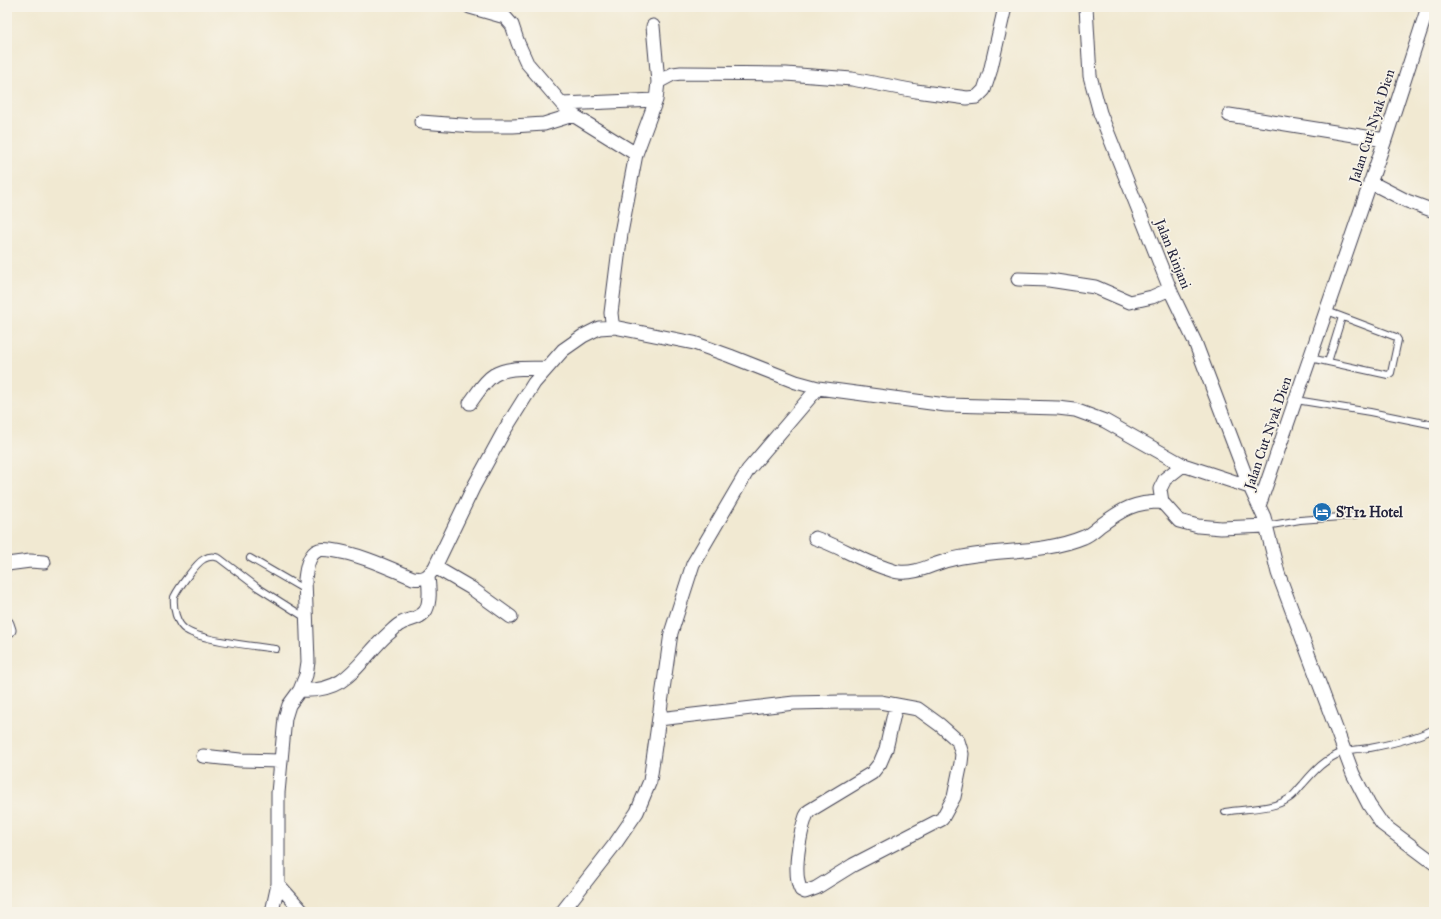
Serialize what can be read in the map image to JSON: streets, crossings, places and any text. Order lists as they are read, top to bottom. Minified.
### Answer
{"streets":{"street":["Jalan Cut Nyak Dien","Jalan Rinjani"]},"crossings":[["Jalan Cut Nyak Dien","Jalan Rinjani"]],"places":{"hotel":["ST12 Hotel"]}}
